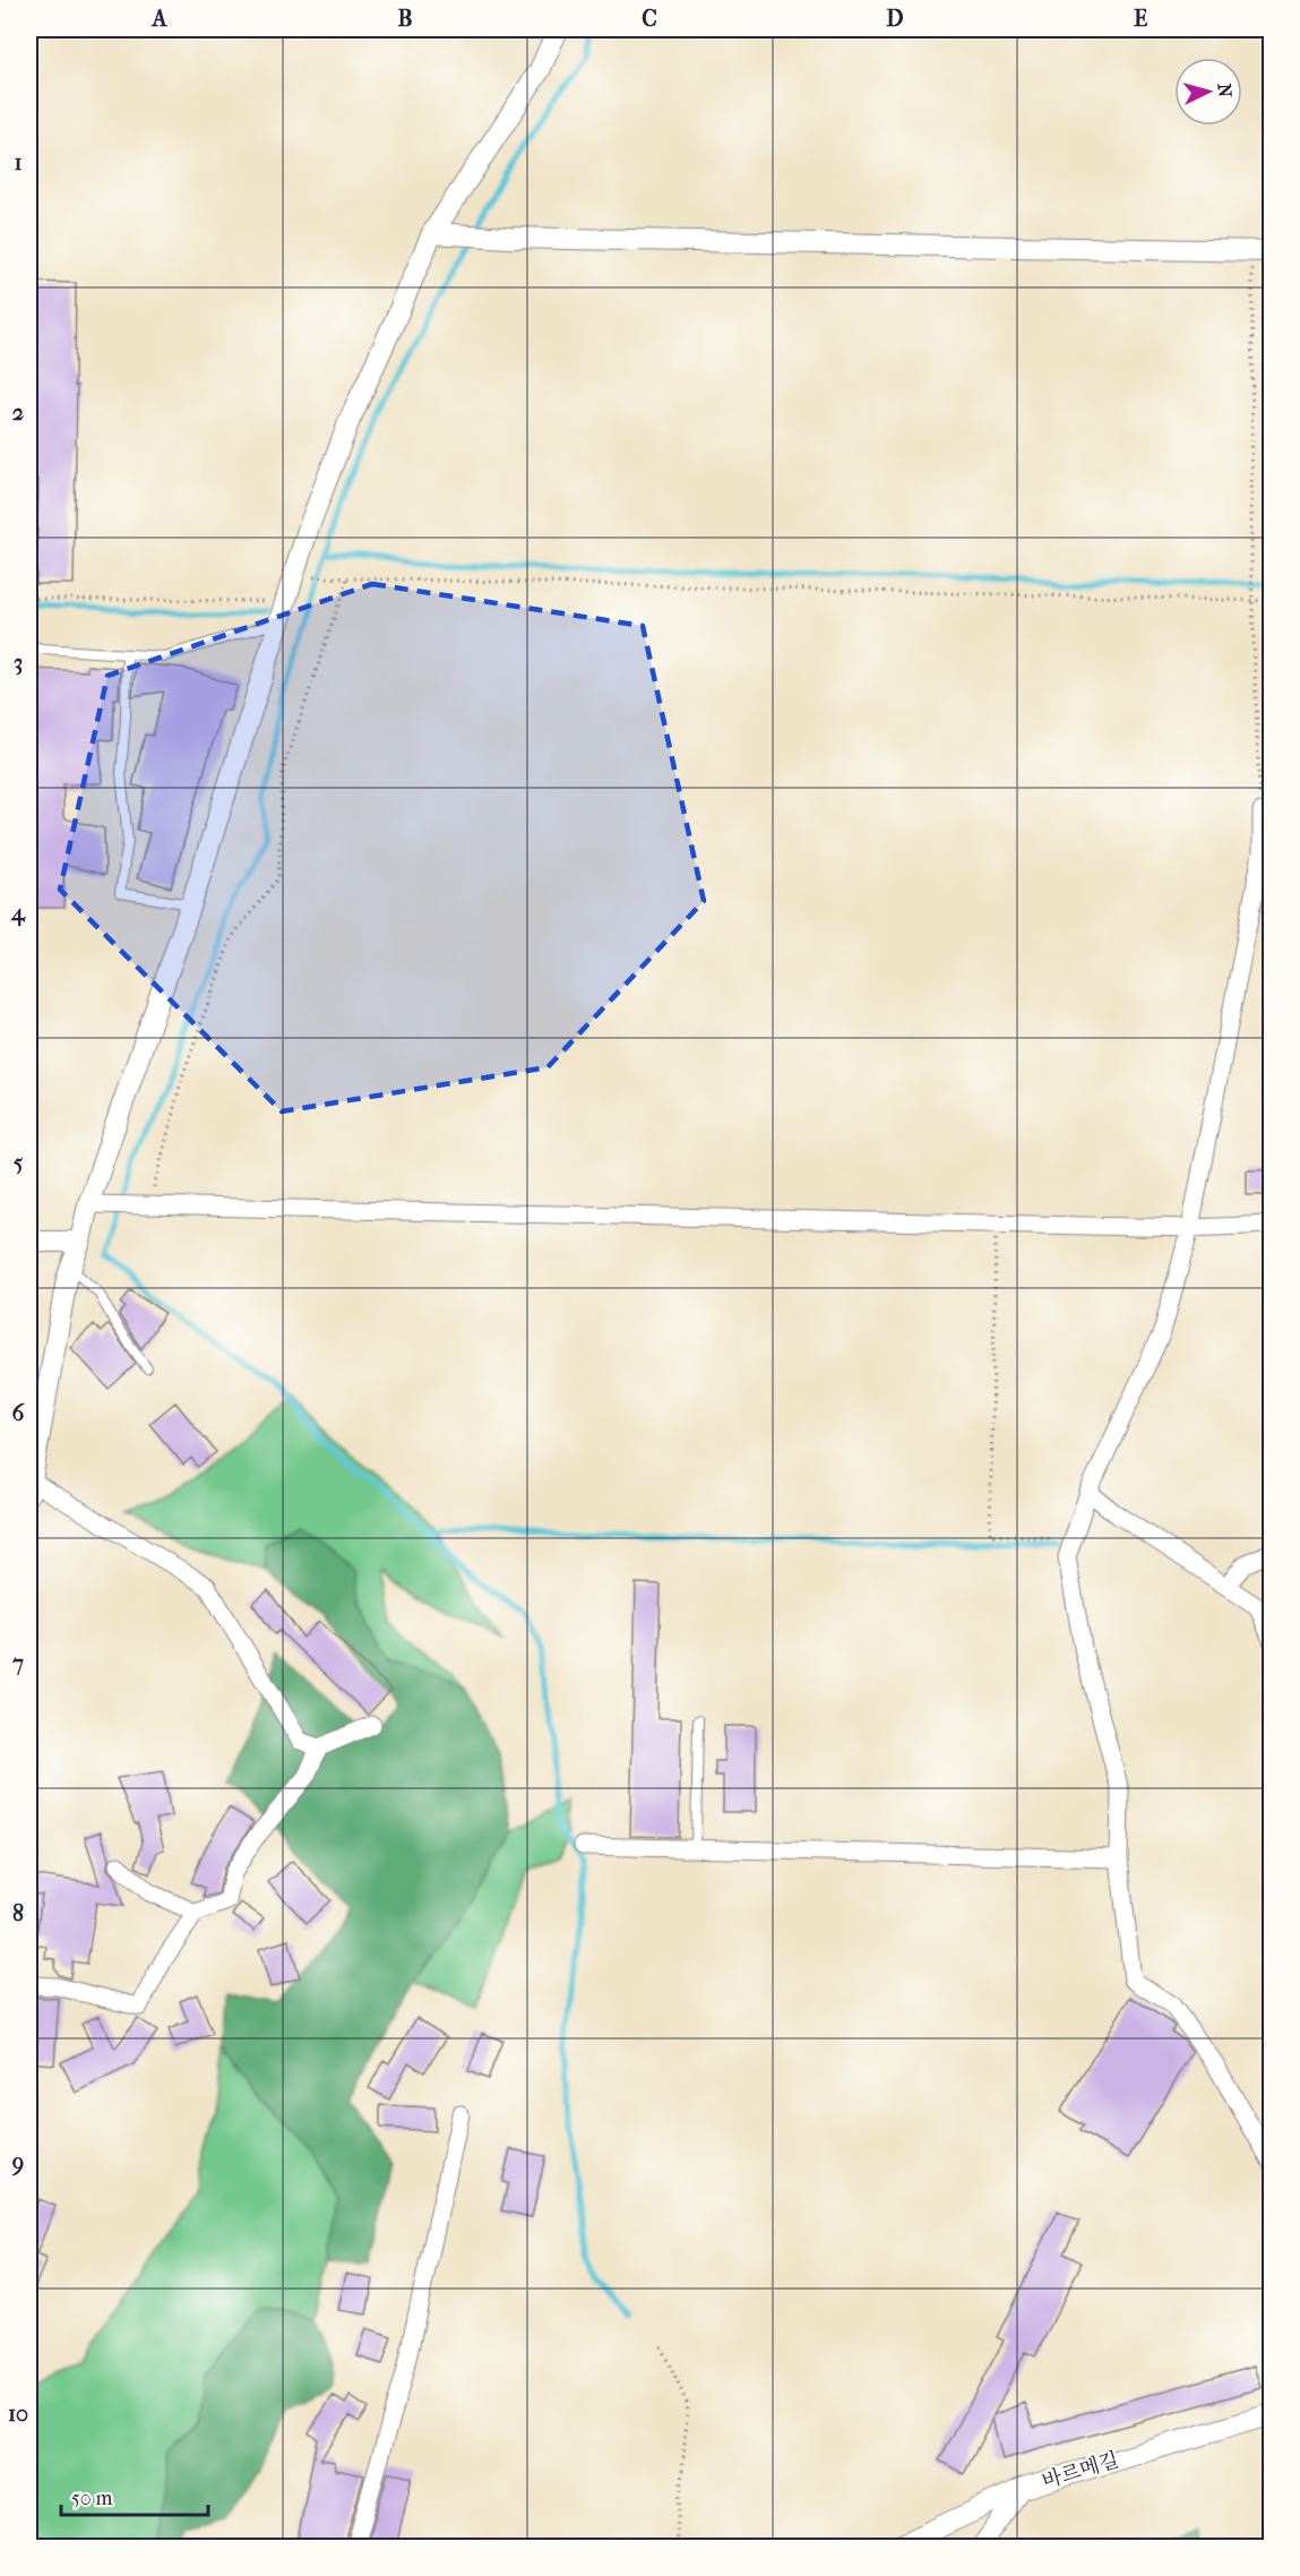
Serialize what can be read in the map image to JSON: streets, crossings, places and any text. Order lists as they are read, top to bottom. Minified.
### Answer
{"streets":{"street":["바르메길"]},"scale_bar":"50 m","north":"right","grid":{"columns":["A","B","C","D","E"],"rows":["1","2","3","4","5","6","7","8","9","10"]}}
